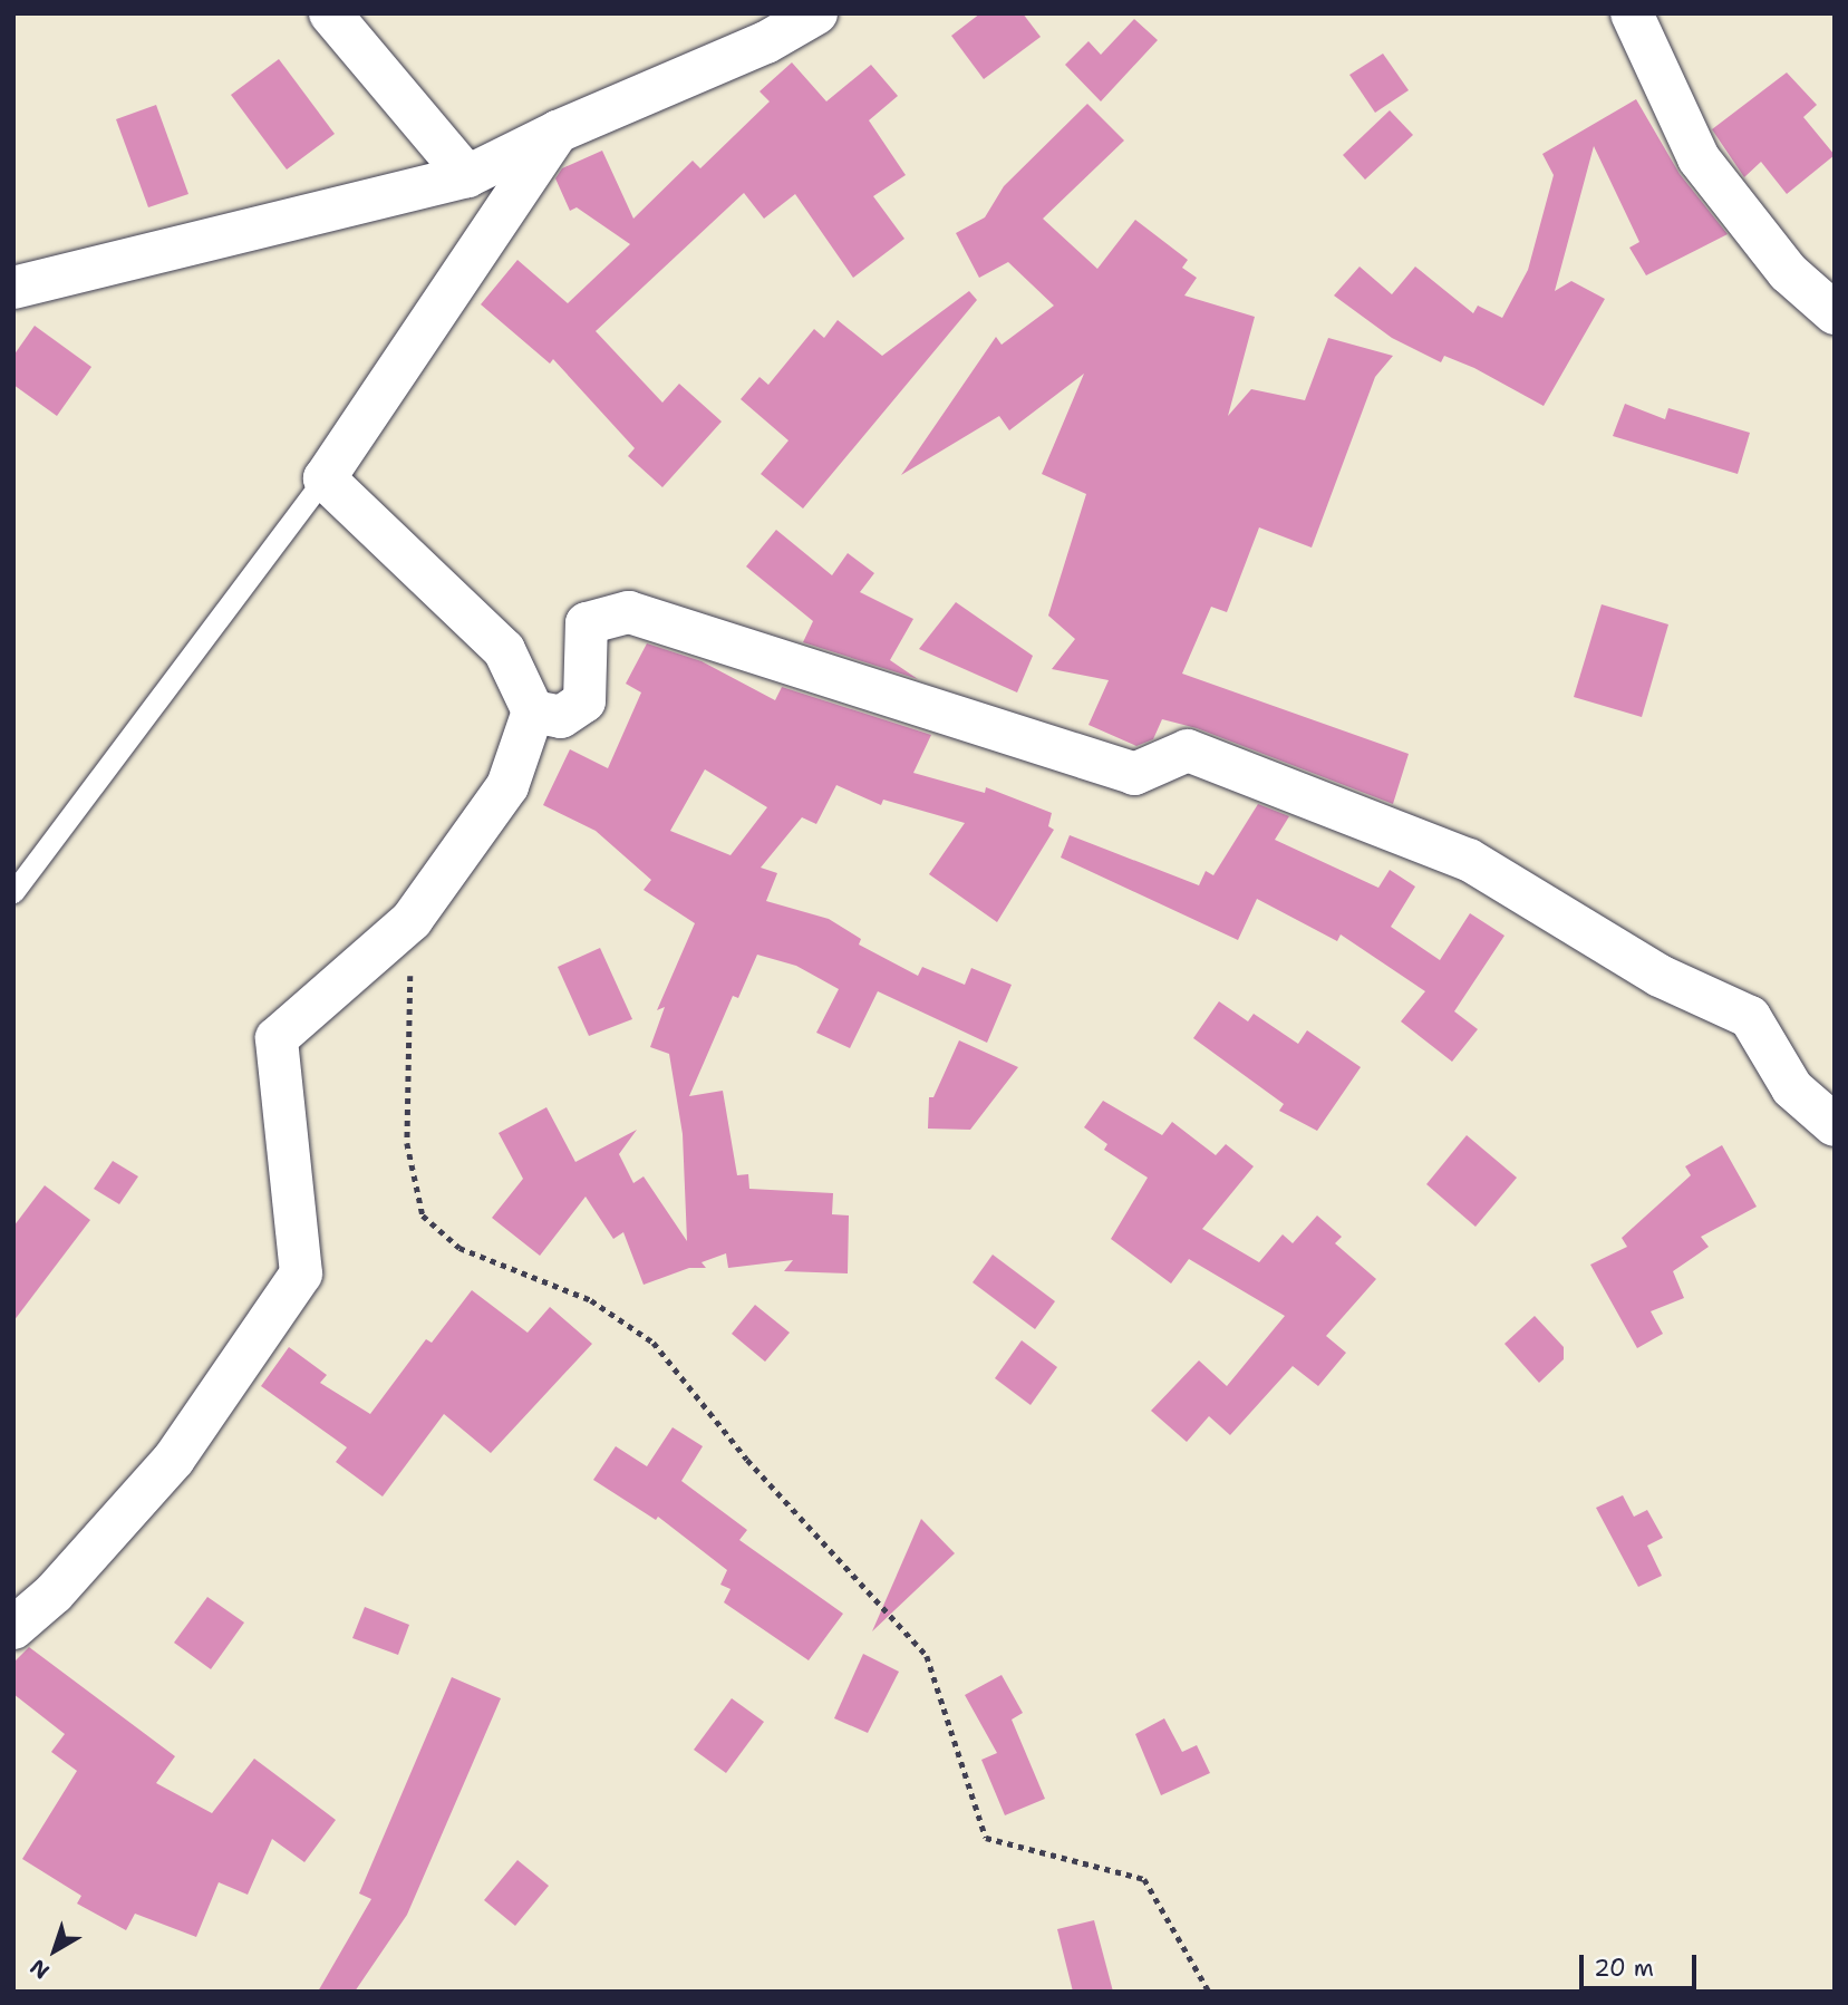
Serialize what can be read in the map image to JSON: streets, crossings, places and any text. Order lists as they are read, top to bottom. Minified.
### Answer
{"scale_bar":"20 m","north":"bottom left"}
